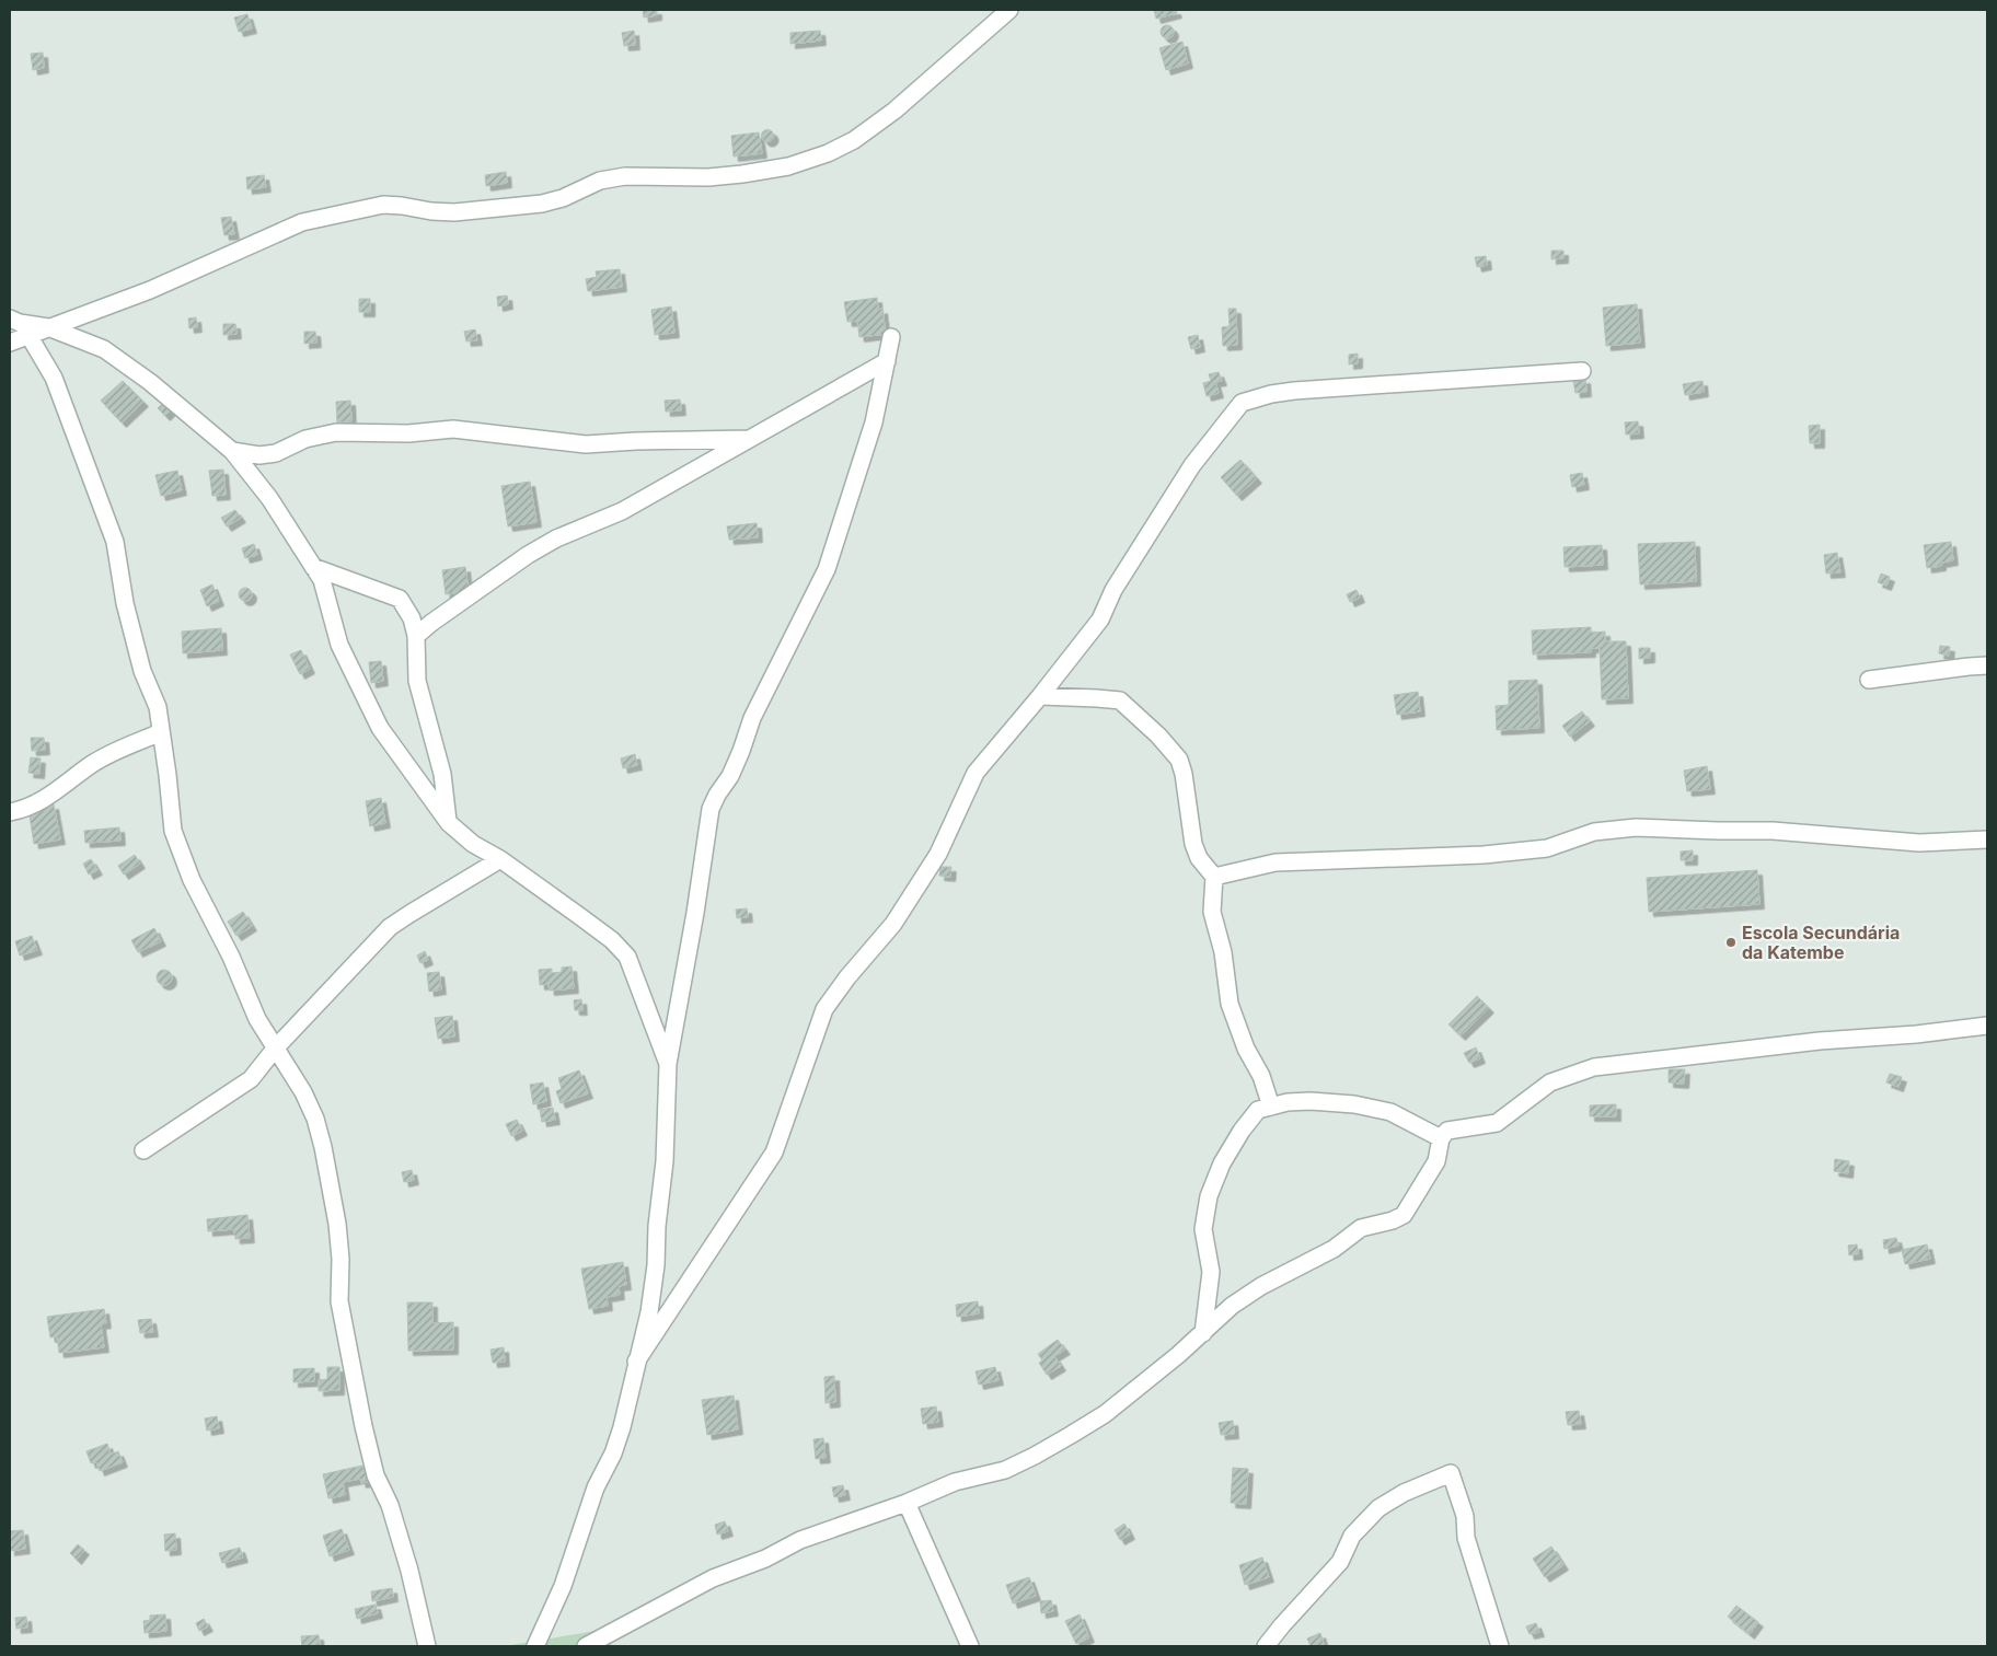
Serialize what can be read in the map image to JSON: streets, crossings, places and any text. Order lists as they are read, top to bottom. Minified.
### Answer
{"places":["Escola Secundária da Katembe"]}
